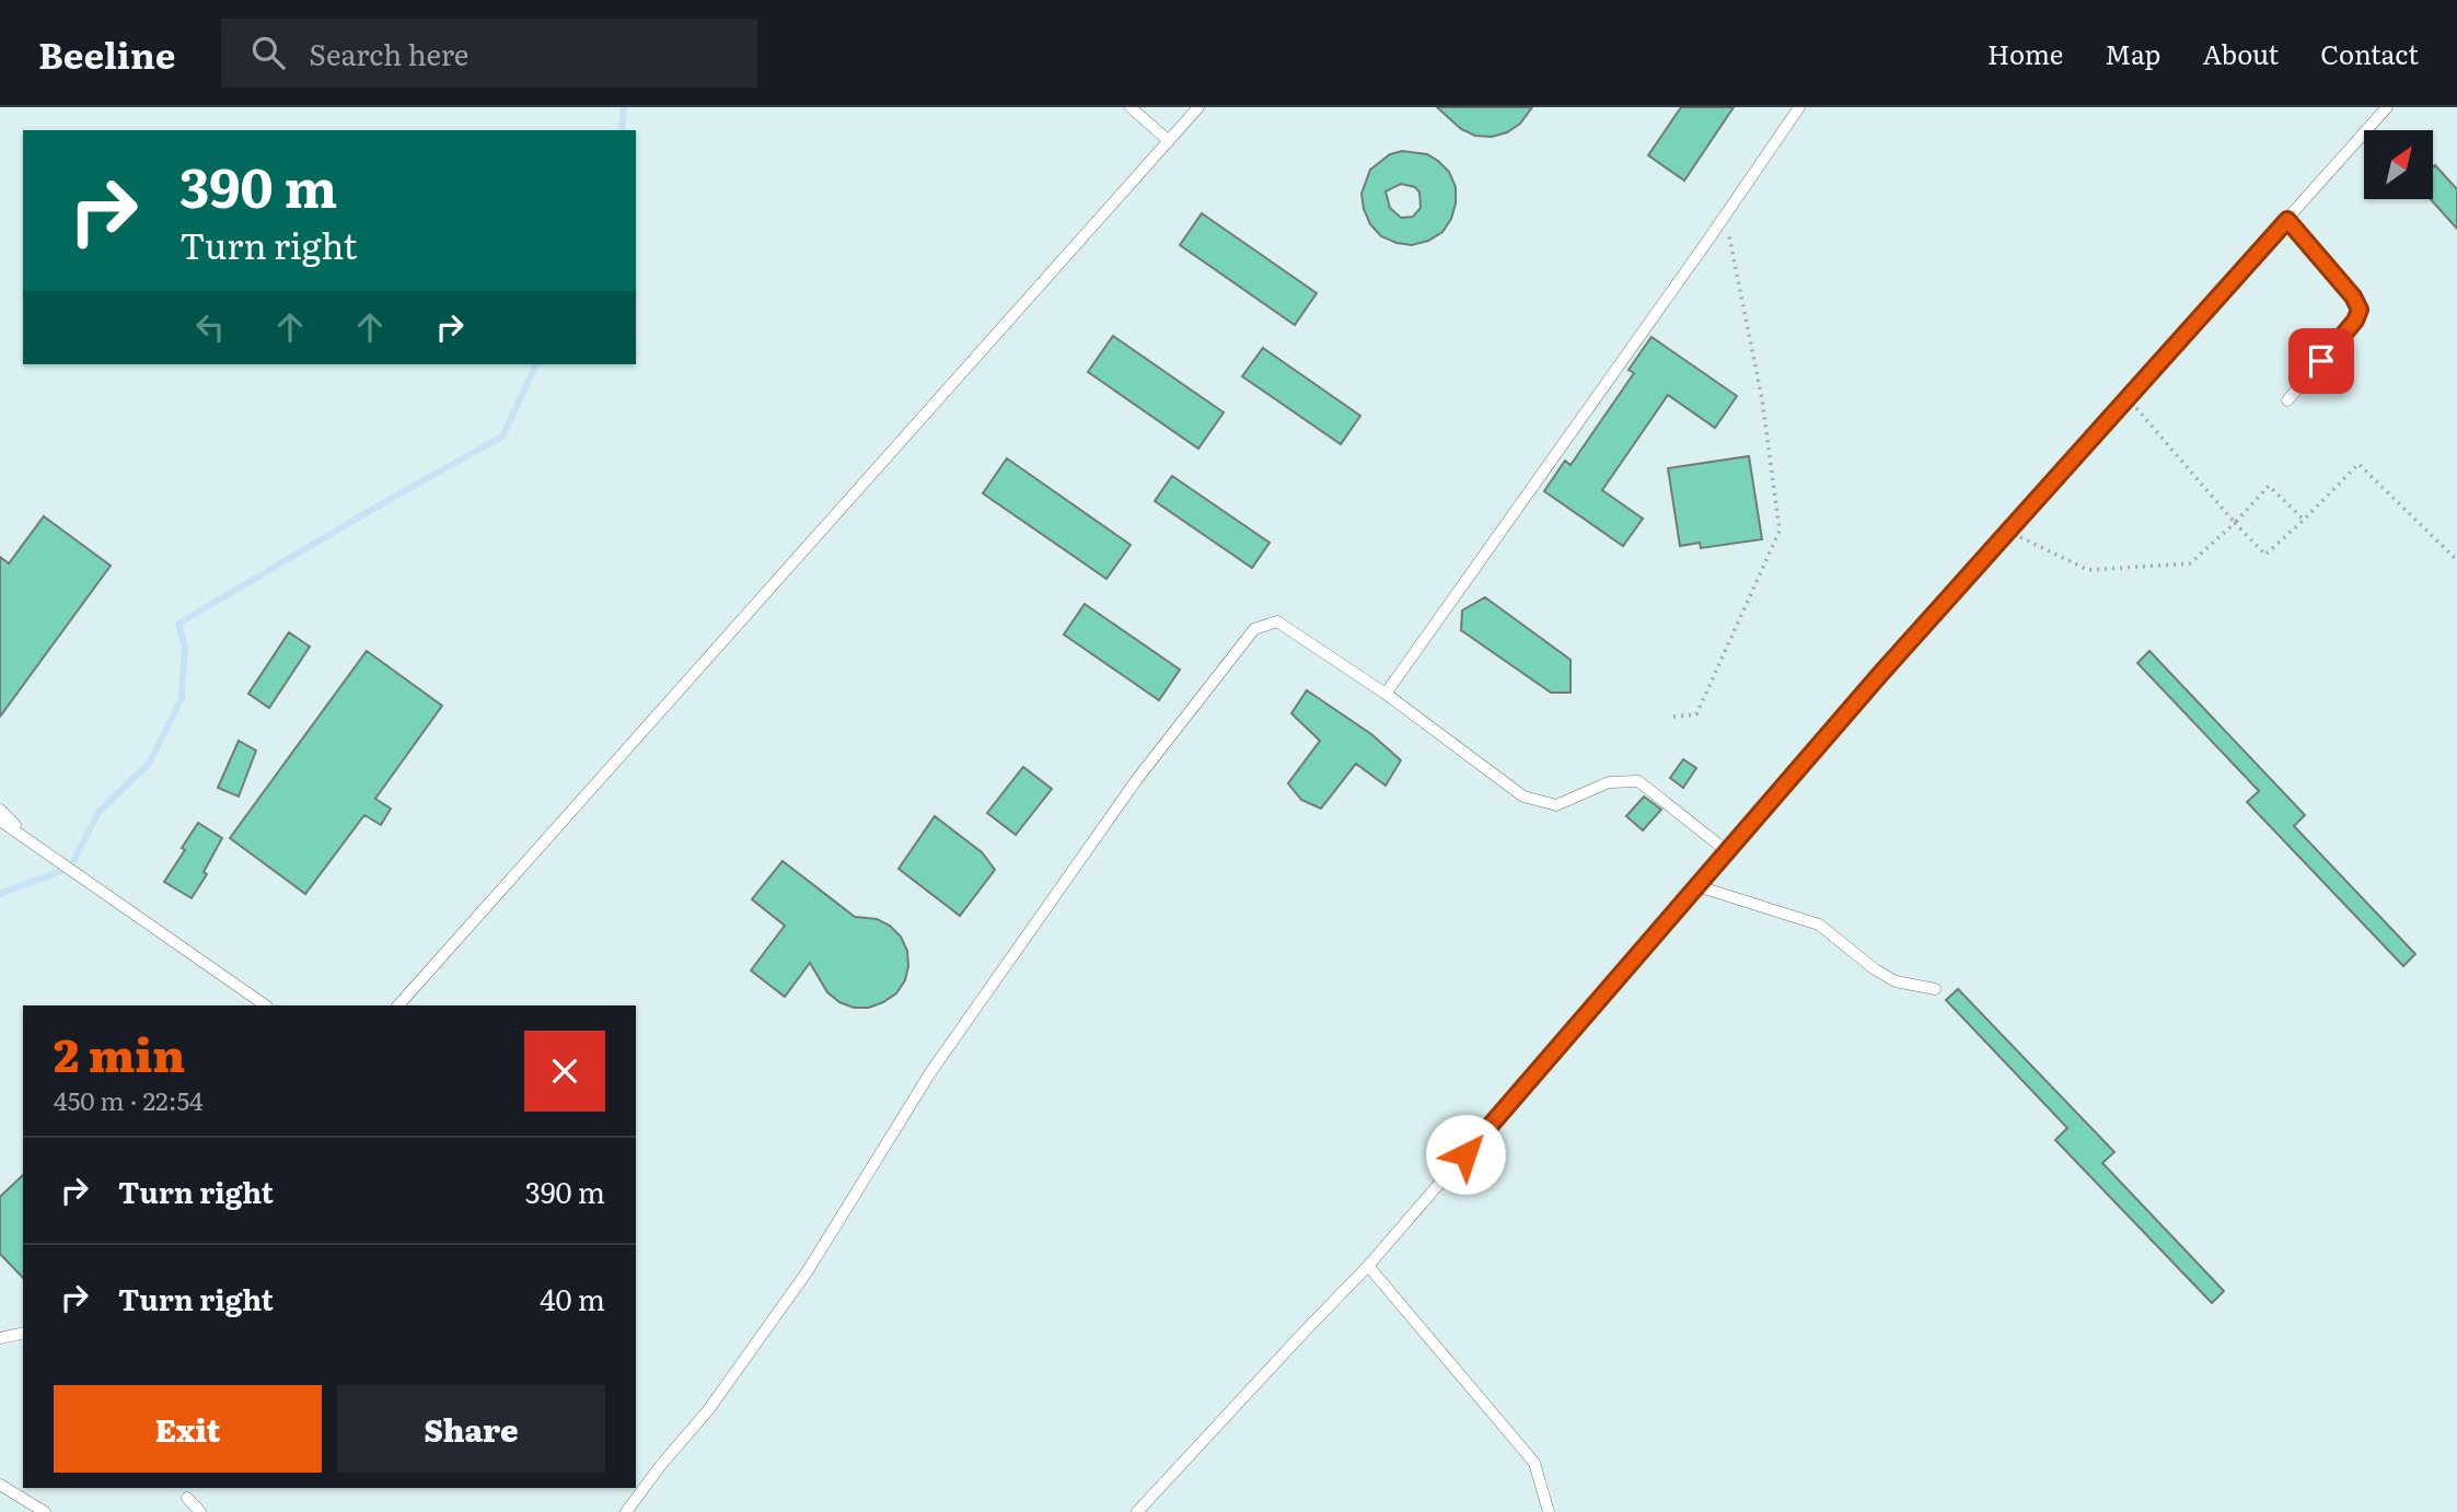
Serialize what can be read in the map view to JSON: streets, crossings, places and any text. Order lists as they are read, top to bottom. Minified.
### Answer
{"north":"top right","page":{"header":"Beeline","search":"Search here","nav":["Home","Map","About","Contact"],"turn":["390 m","Turn right"],"heading":["2 min","450 m · 22:54"],"list":[{"name":"Turn right","value":"390 m"},{"name":"Turn right","value":"40 m"}],"buttons":["Exit","Share"]}}
